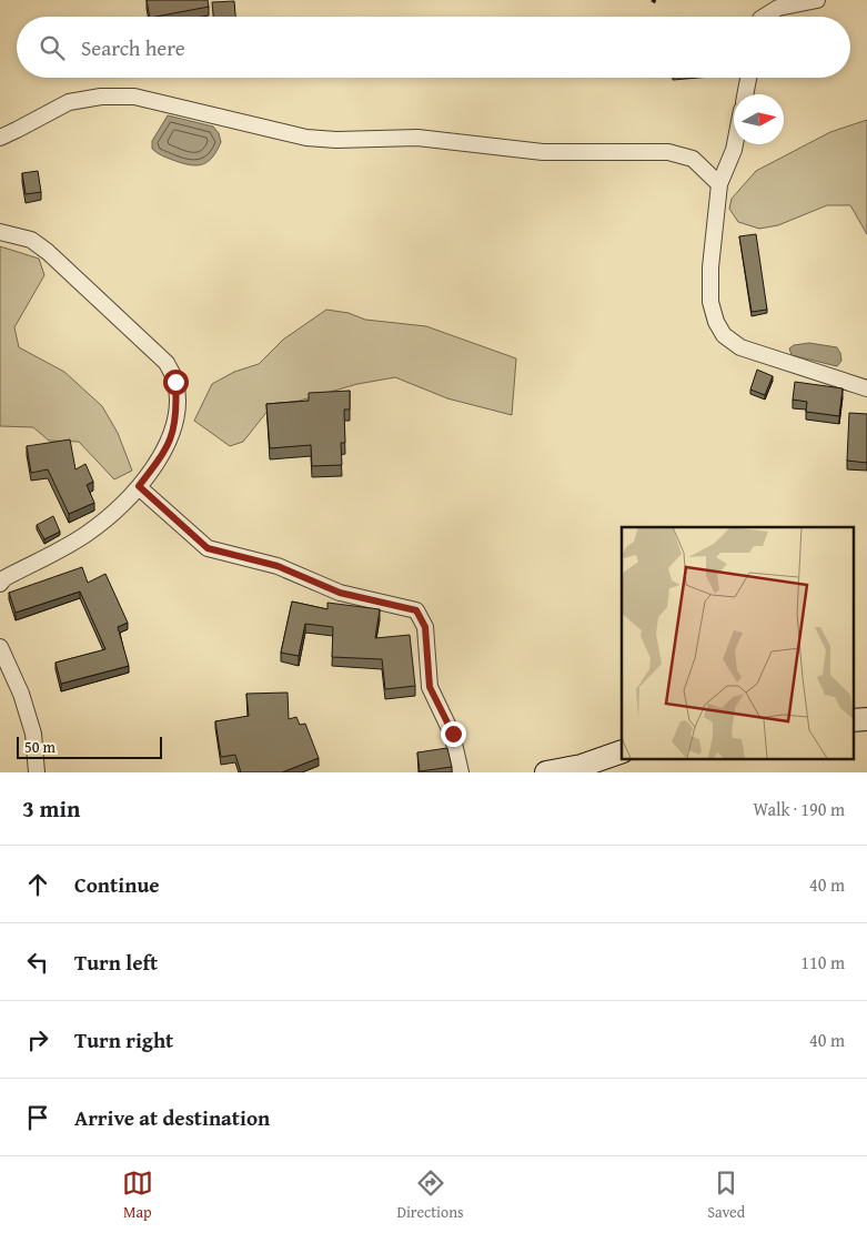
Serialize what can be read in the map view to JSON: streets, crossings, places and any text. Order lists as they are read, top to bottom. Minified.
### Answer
{"scale_bar":"50 m","north":"right","page":{"search":"Search here","scale":"50 m","heading":["3 min","Walk · 190 m"],"list":[["Continue","40 m"],["Turn left","110 m"],["Turn right","40 m"],"Arrive at destination"],"nav":["Map","Directions","Saved"]}}
